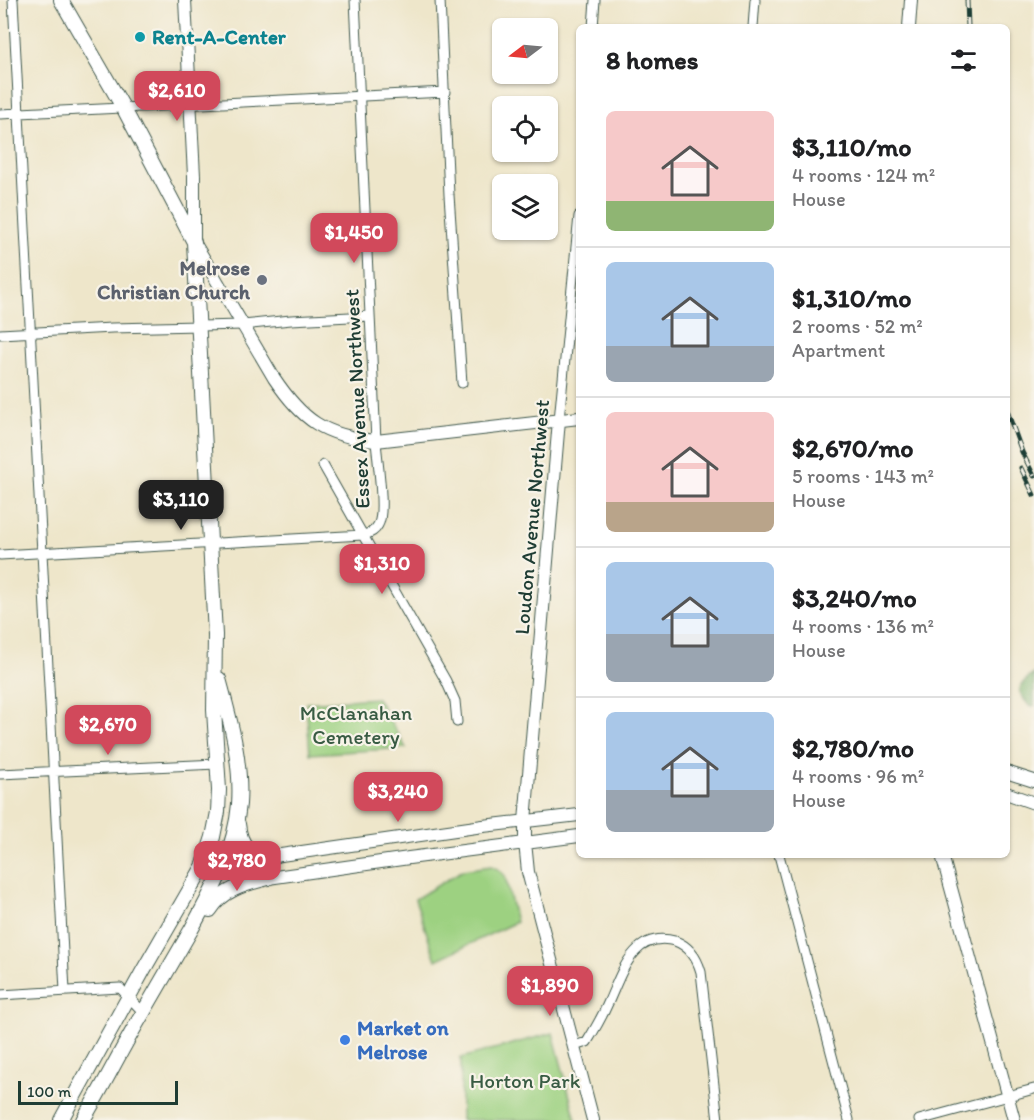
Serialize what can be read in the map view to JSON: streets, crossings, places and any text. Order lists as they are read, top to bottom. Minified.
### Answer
{"streets":{"street":["Essex Avenue Northwest","Loudon Avenue Northwest"]},"parks":["McClanahan Cemetery","Horton Park"],"places":["Rent-A-Center","Melrose Christian Church","Market on Melrose"],"scale_bar":"100 m","north":"left","page":{"heading":"8 homes","price":["$2,610","$1,450","$3,110","$1,310","$2,670","$3,240","$2,780","$1,890"],"list":[{"name":"$3,110/mo","note":"4 rooms · 124 m² · House"},{"name":"$1,310/mo","note":"2 rooms · 52 m² · Apartment"},{"name":"$2,670/mo","note":"5 rooms · 143 m² · House"},{"name":"$3,240/mo","note":"4 rooms · 136 m² · House"},{"name":"$2,780/mo","note":"4 rooms · 96 m² · House"}],"scale":"100 m"}}
